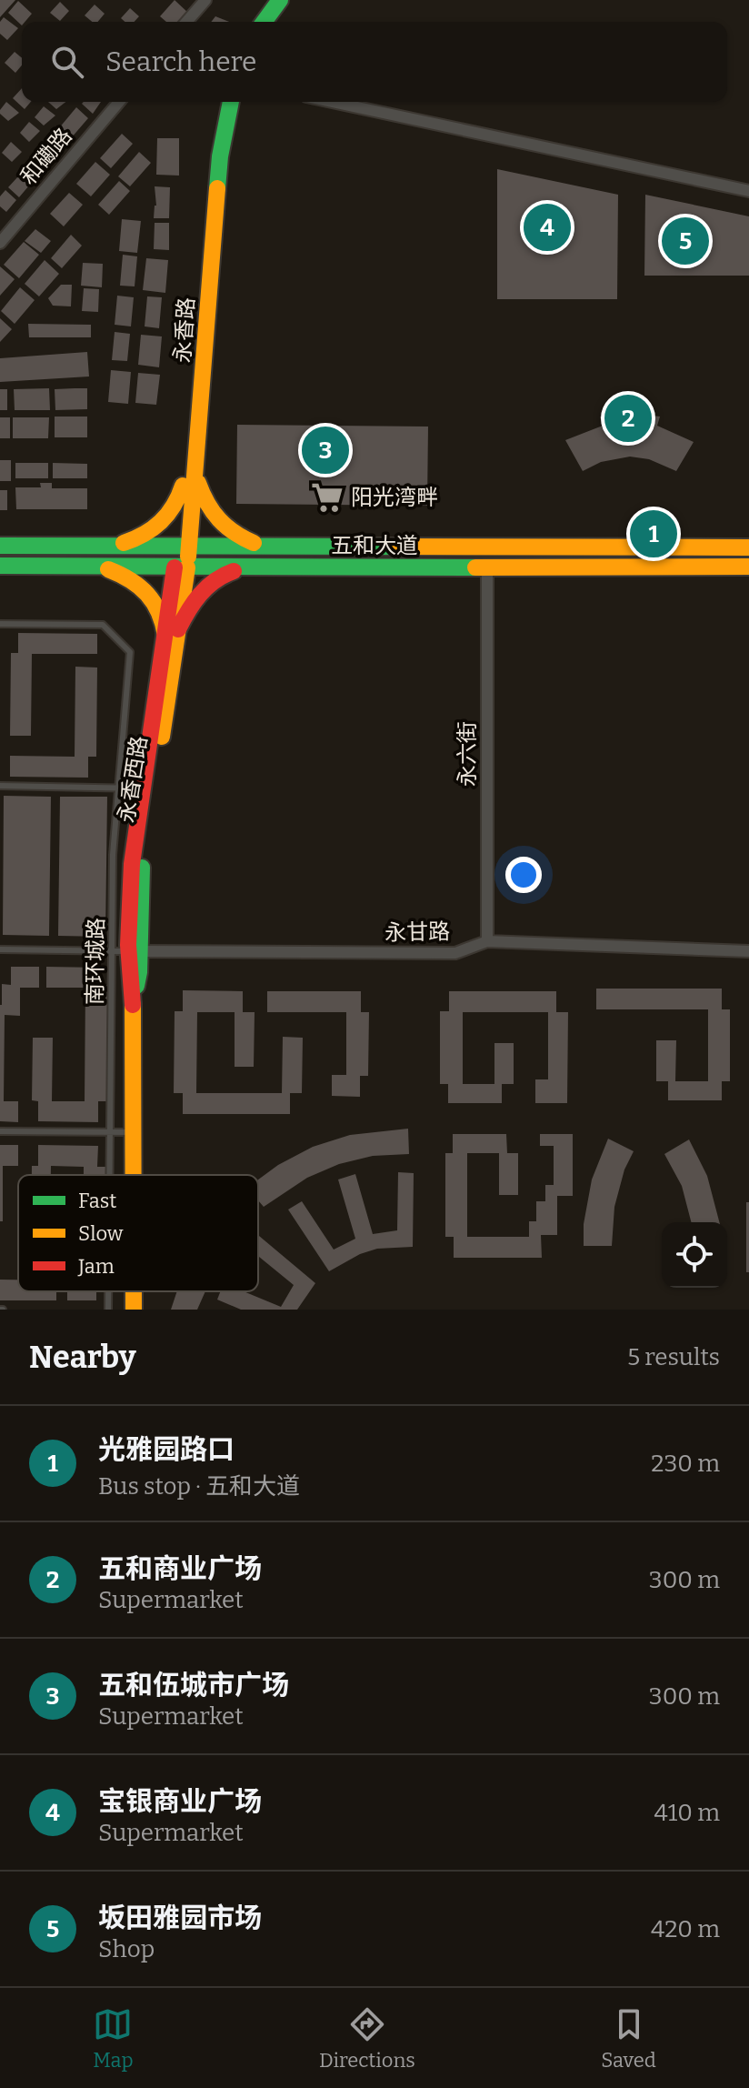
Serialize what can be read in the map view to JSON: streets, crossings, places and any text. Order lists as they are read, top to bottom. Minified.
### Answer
{"streets":{"main road":["永香路","五和大道","永香西路"],"street":["和磡路","永六街","永甘路"],"lane":["南环城路"]},"crossings":[["永香路","五和大道"],["永香路","永香西路"],["五和大道","永六街"],["五和大道","永香西路"],["永六街","永甘路"],["永香西路","永甘路"],["永香西路","南环城路"],["永甘路","南环城路"]],"places":{"supermarket":["阳光湾畔"]},"legend":["Fast","Slow","Jam"],"page":{"search":"Search here","pins":["4","5","2","3","1"],"heading":["Nearby","5 results"],"list":[{"mark":"1","name":"光雅园路口","note":"Bus stop · 五和大道","value":"230 m"},{"mark":"2","name":"五和商业广场","note":"Supermarket","value":"300 m"},{"mark":"3","name":"五和伍城市广场","note":"Supermarket","value":"300 m"},{"mark":"4","name":"宝银商业广场","note":"Supermarket","value":"410 m"},{"mark":"5","name":"坂田雅园市场","note":"Shop","value":"420 m"}],"nav":["Map","Directions","Saved"]}}
